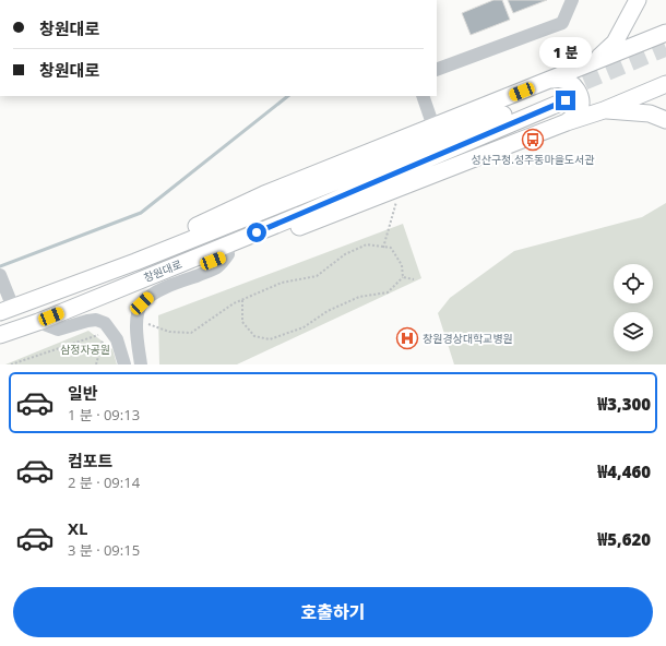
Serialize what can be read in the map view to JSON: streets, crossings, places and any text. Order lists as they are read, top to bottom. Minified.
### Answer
{"streets":{"main road":["창원대로"]},"parks":["삼정자공원"],"places":{"bus stop":["성산구청.성주동마을도서관"],"hospital":["창원경상대학교병원"]},"page":{"banner":["창원대로","창원대로"],"bubble":"1 분","list":[{"name":"일반","note":"1 분 · 09:13","value":"₩3,300"},{"name":"컴포트","note":"2 분 · 09:14","value":"₩4,460"},{"name":"XL","note":"3 분 · 09:15","value":"₩5,620"}],"buttons":"호출하기"}}
